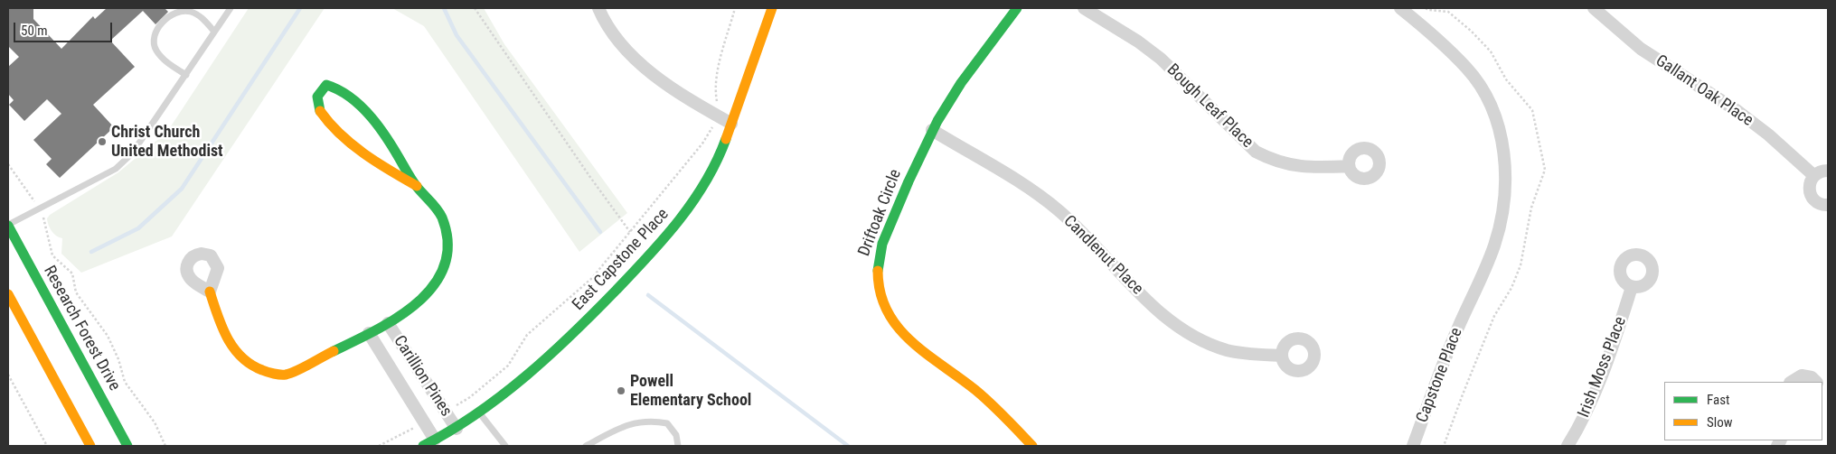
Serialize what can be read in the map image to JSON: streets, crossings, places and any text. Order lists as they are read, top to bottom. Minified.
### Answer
{"streets":{"street":["Gallant Oak Place","Bough Leaf Place","Driftoak Circle","Candlenut Place","East Capstone Place","Research Forest Drive","Irish Moss Place","Capstone Place","Carillion Pines"]},"crossings":[["Driftoak Circle","Candlenut Place"],["East Capstone Place","Carillion Pines"]],"places":["Christ Church United Methodist","Powell Elementary School"],"legend":["Fast","Slow"],"scale_bar":"50 m"}
